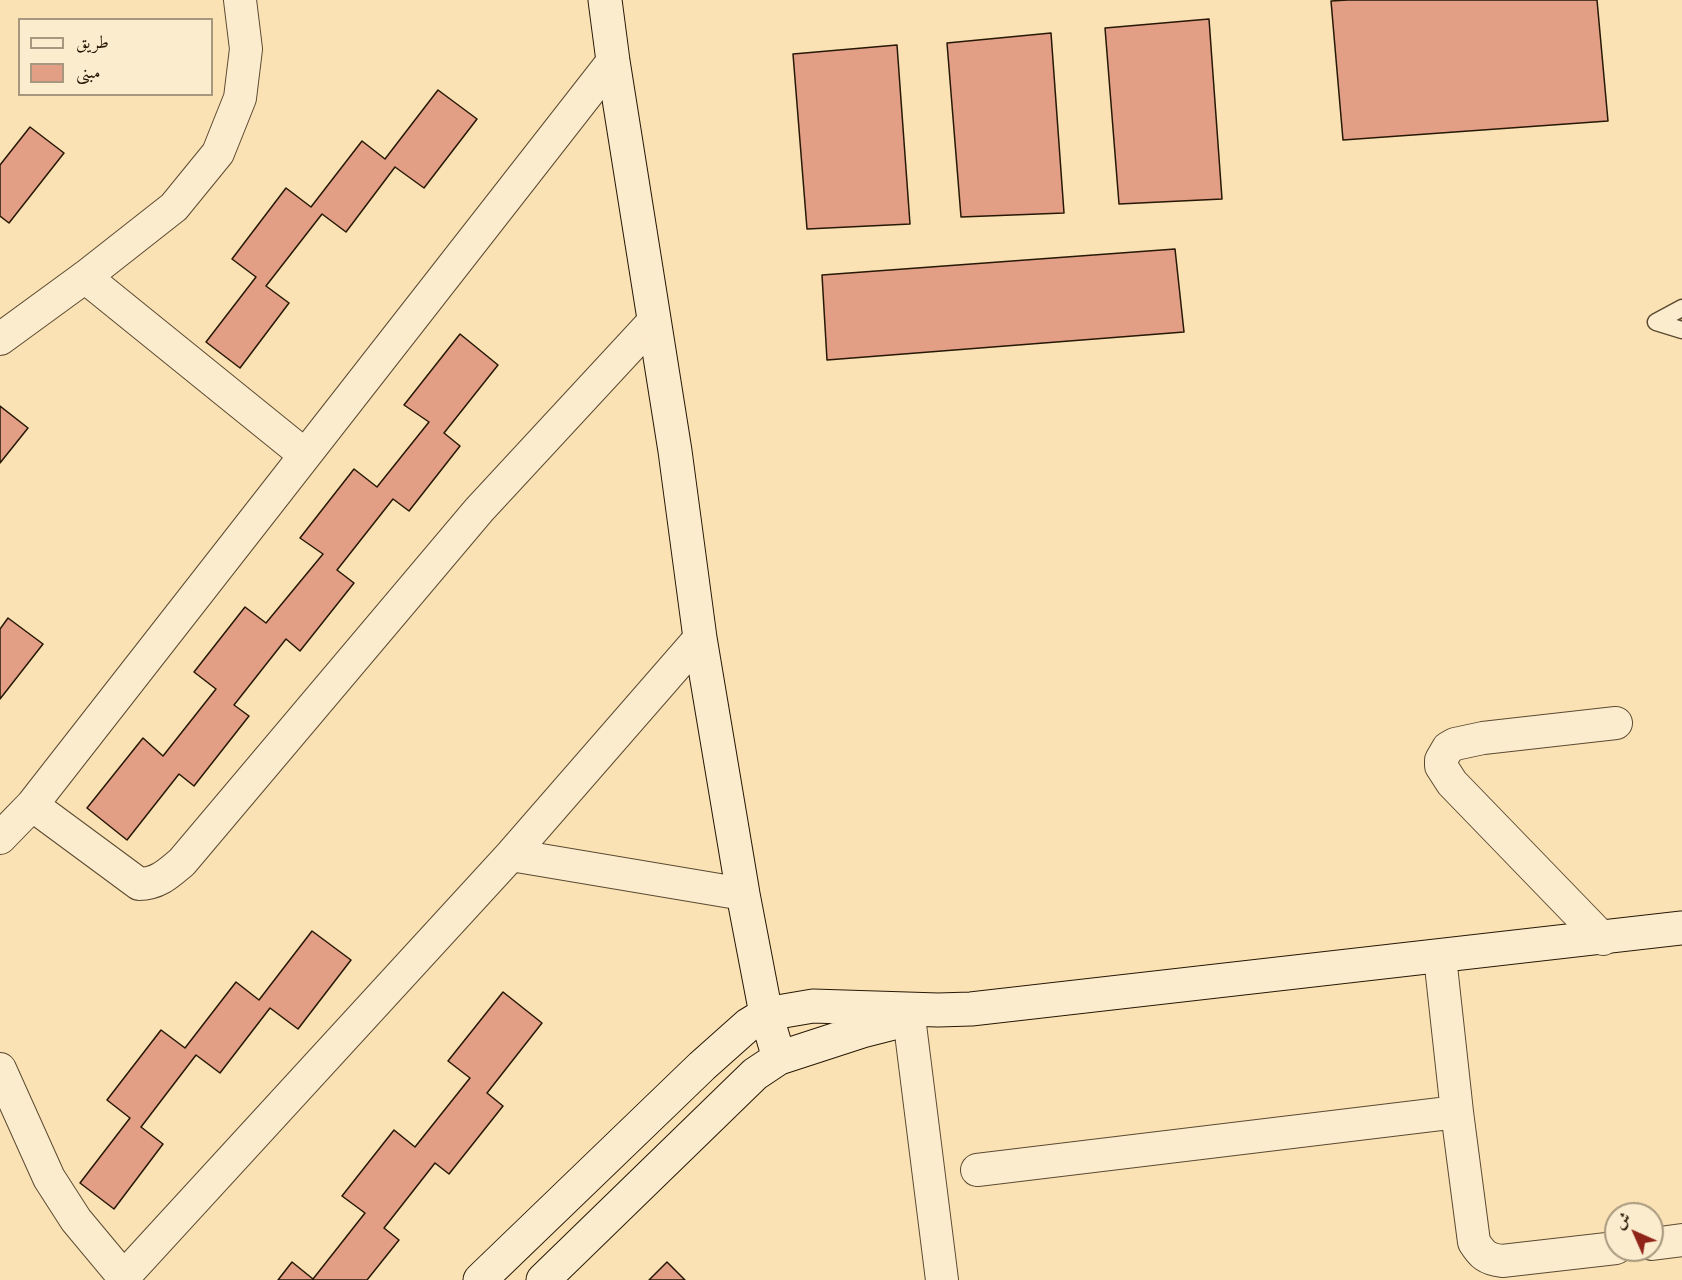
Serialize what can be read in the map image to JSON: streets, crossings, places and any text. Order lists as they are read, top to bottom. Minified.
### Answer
{"legend":["طريق","مبنى"],"north":"top left"}
